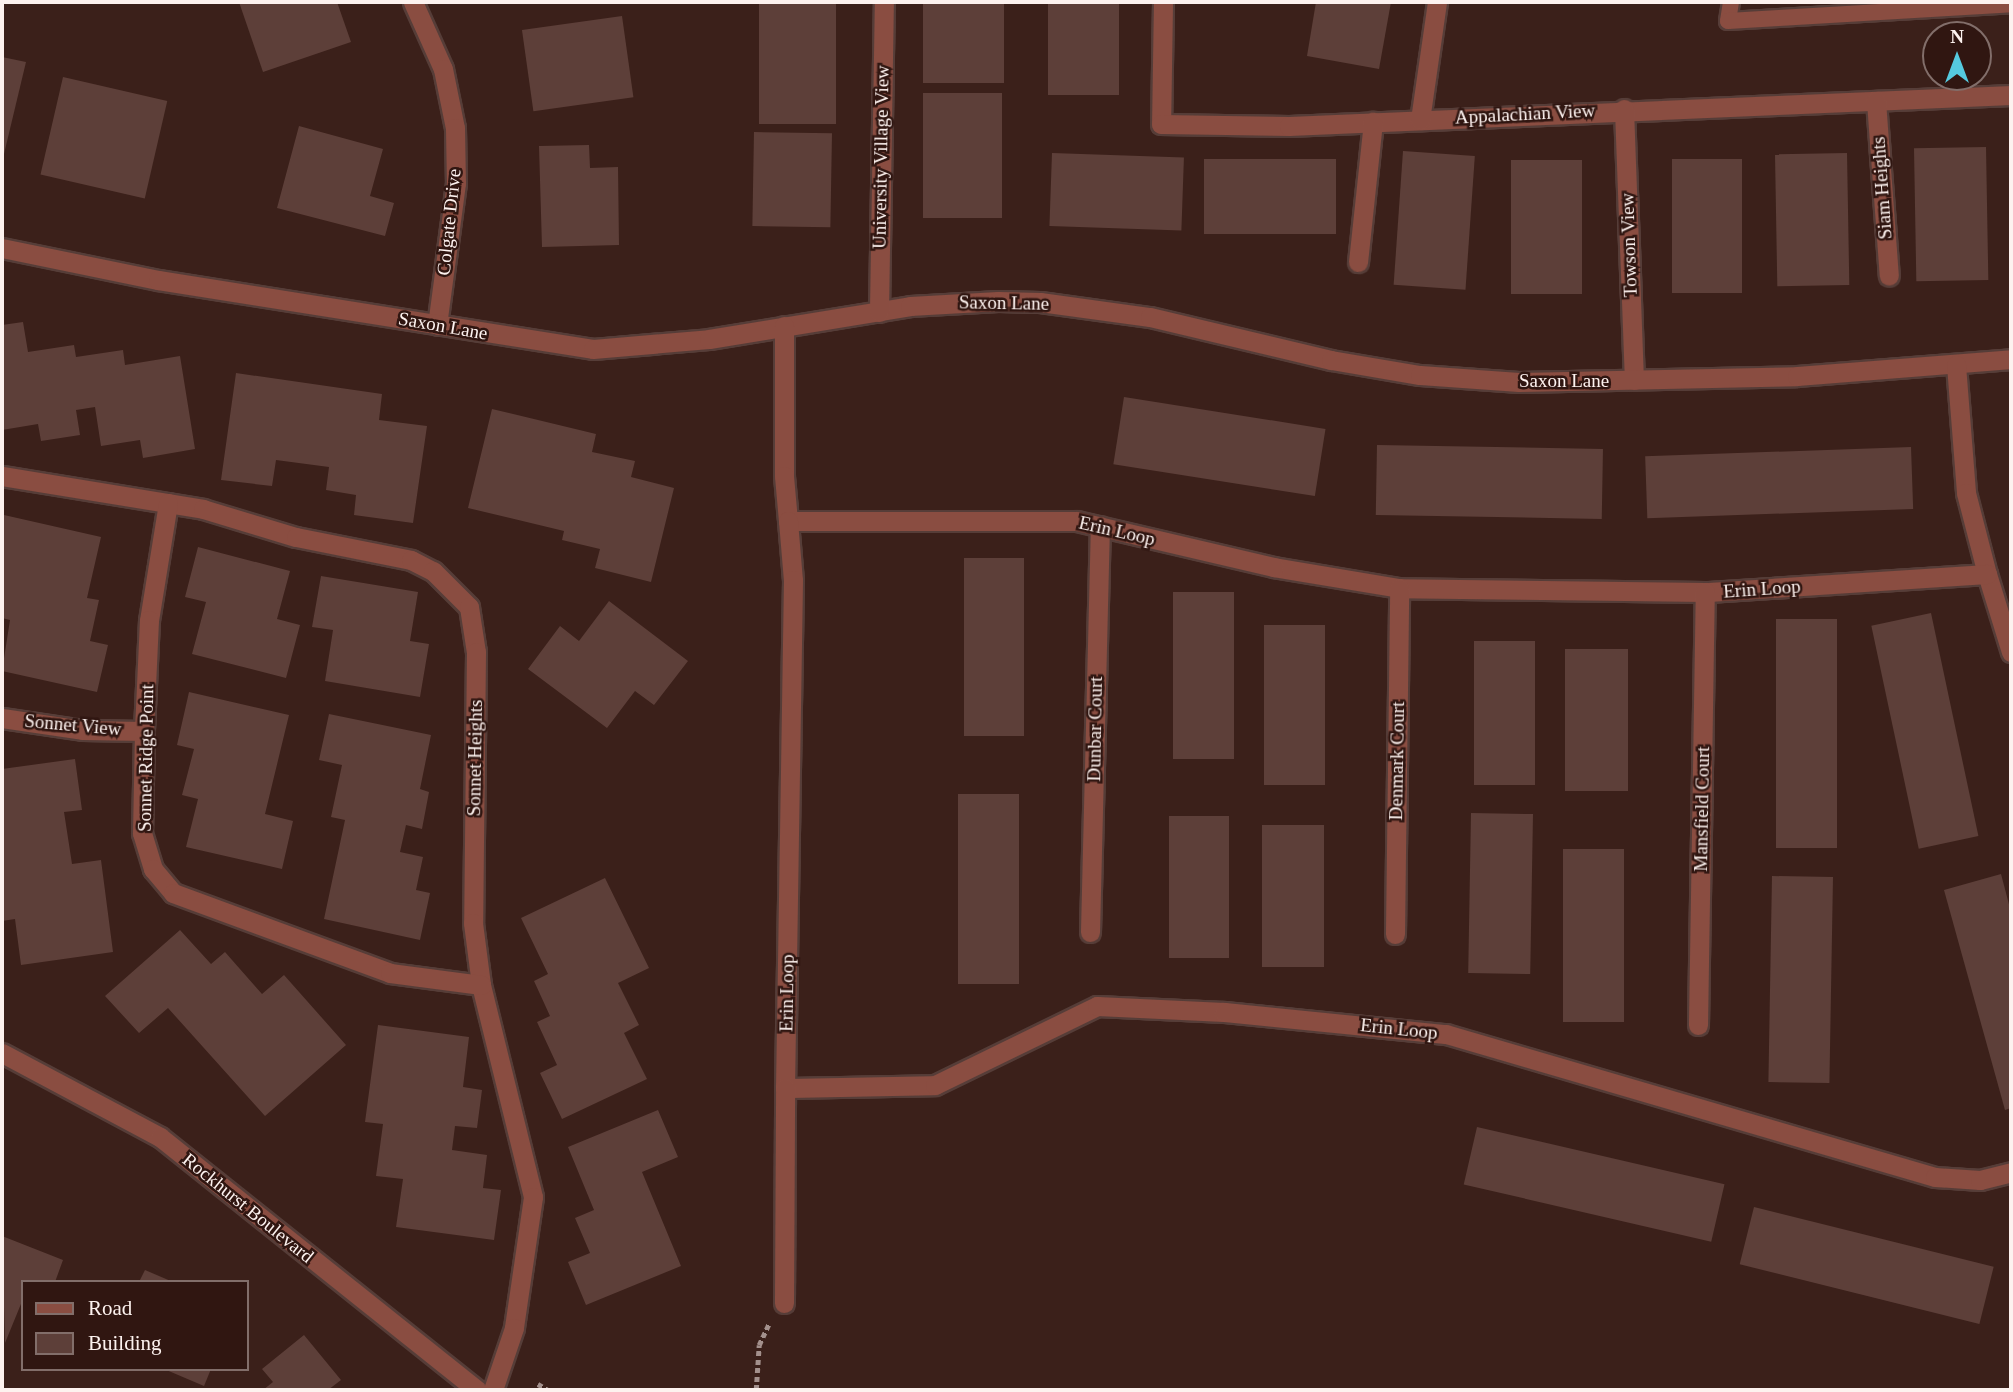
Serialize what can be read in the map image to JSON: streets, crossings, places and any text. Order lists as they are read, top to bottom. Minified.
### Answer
{"streets":{"street":["Appalachian View","University Village View","Siam Heights","Colgate Drive","Towson View","Saxon Lane","Erin Loop","Sonnet View","Dunbar Court","Sonnet Ridge Point","Sonnet Heights","Denmark Court","Mansfield Court","Rockhurst Boulevard"]},"crossings":[["Appalachian View","Siam Heights"],["Appalachian View","Towson View"],["University Village View","Saxon Lane"],["Colgate Drive","Saxon Lane"],["Towson View","Saxon Lane"],["Saxon Lane","Erin Loop"],["Erin Loop","Dunbar Court"],["Erin Loop","Denmark Court"],["Erin Loop","Mansfield Court"],["Sonnet View","Sonnet Ridge Point"],["Sonnet Ridge Point","Sonnet Heights"]],"legend":["Road","Building"],"north":"top"}
